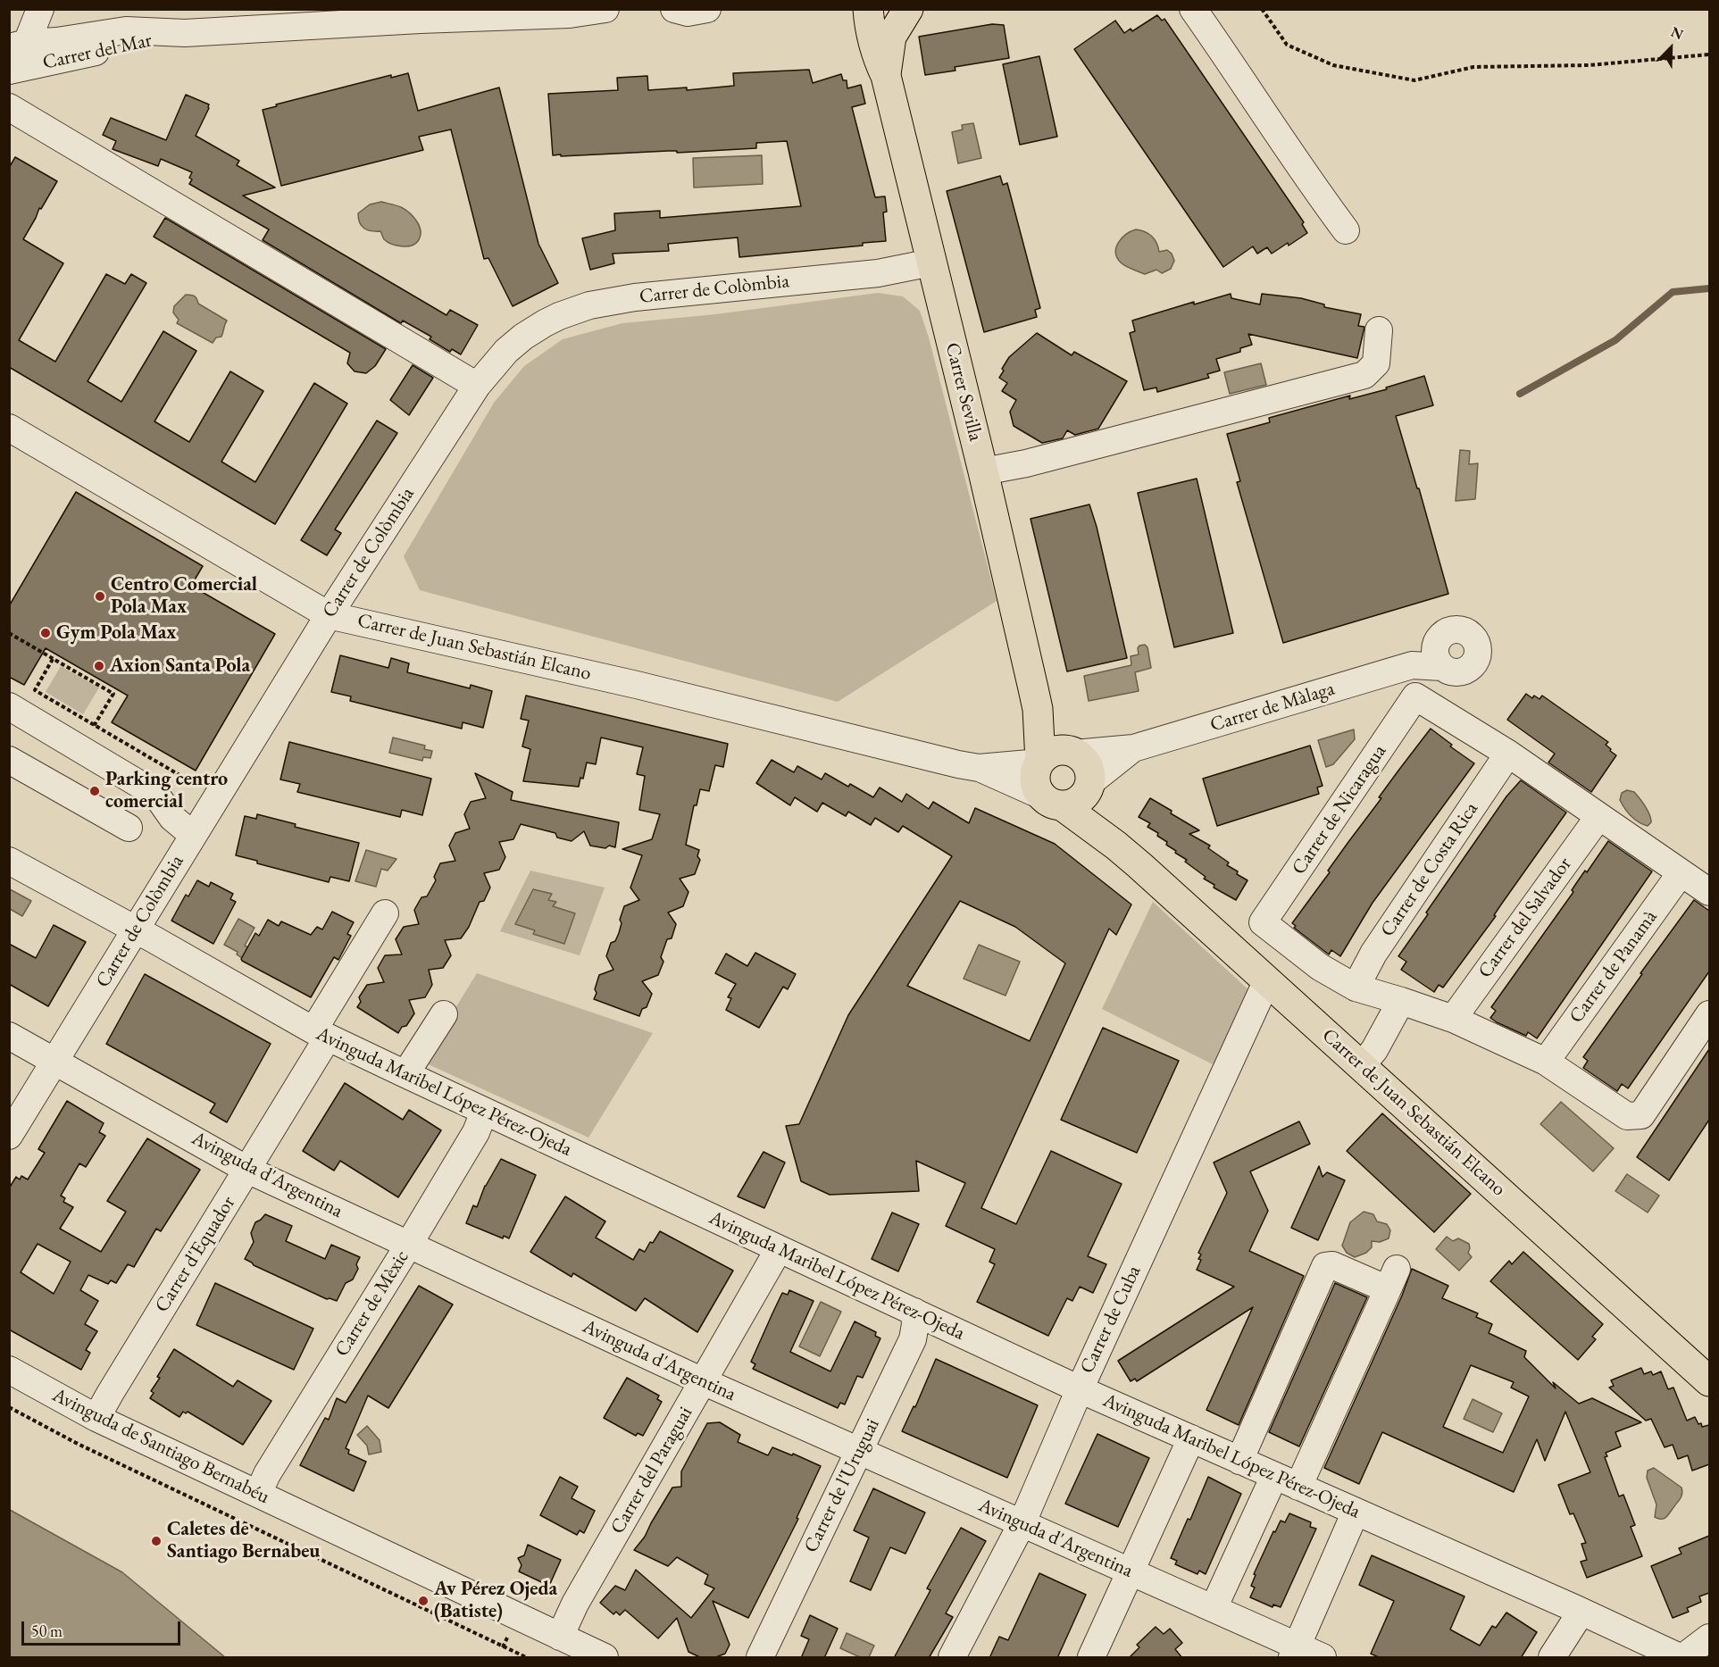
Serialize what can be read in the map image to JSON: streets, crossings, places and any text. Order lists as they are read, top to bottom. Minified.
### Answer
{"streets":{"main road":["Carrer Sevilla","Carrer de Juan Sebastián Elcano"],"street":["Carrer del Mar","Carrer de Colòmbia","Carrer de Màlaga","Carrer de Nicaragua","Carrer de Costa Rica","Carrer del Salvador","Carrer de Panamà","Avinguda Maribel López Pérez-Ojeda","Avinguda d'Argentina","Carrer d'Equador","Carrer de Mèxic","Carrer de Cuba","Avinguda de Santiago Bernabéu","Carrer del Paraguai","Carrer de l'Uruguai"]},"crossings":[["Carrer de Colòmbia","Carrer Sevilla"],["Carrer de Colòmbia","Carrer de Juan Sebastián Elcano"],["Carrer de Colòmbia","Avinguda Maribel López Pérez-Ojeda"],["Carrer de Colòmbia","Avinguda d'Argentina"],["Carrer Sevilla","Carrer de Juan Sebastián Elcano"],["Carrer Sevilla","Carrer de Màlaga"],["Carrer de Juan Sebastián Elcano","Carrer de Màlaga"],["Carrer de Juan Sebastián Elcano","Carrer de Cuba"],["Carrer de Nicaragua","Carrer de Costa Rica"],["Avinguda Maribel López Pérez-Ojeda","Carrer d'Equador"],["Avinguda Maribel López Pérez-Ojeda","Carrer de Mèxic"],["Avinguda Maribel López Pérez-Ojeda","Carrer de Cuba"],["Avinguda Maribel López Pérez-Ojeda","Carrer del Paraguai"],["Avinguda Maribel López Pérez-Ojeda","Carrer de l'Uruguai"],["Avinguda d'Argentina","Carrer d'Equador"],["Avinguda d'Argentina","Carrer de Mèxic"],["Avinguda d'Argentina","Carrer de Cuba"],["Avinguda d'Argentina","Carrer del Paraguai"],["Avinguda d'Argentina","Carrer de l'Uruguai"],["Carrer d'Equador","Avinguda de Santiago Bernabéu"],["Carrer de Mèxic","Avinguda de Santiago Bernabéu"],["Avinguda de Santiago Bernabéu","Carrer del Paraguai"]],"places":["Centro Comercial Pola Max","Gym Pola Max","Axion Santa Pola","Parking centro comercial","Caletes de Santiago Bernabeu","Av Pérez Ojeda (Batiste)"],"scale_bar":"50 m","north":"top right"}
